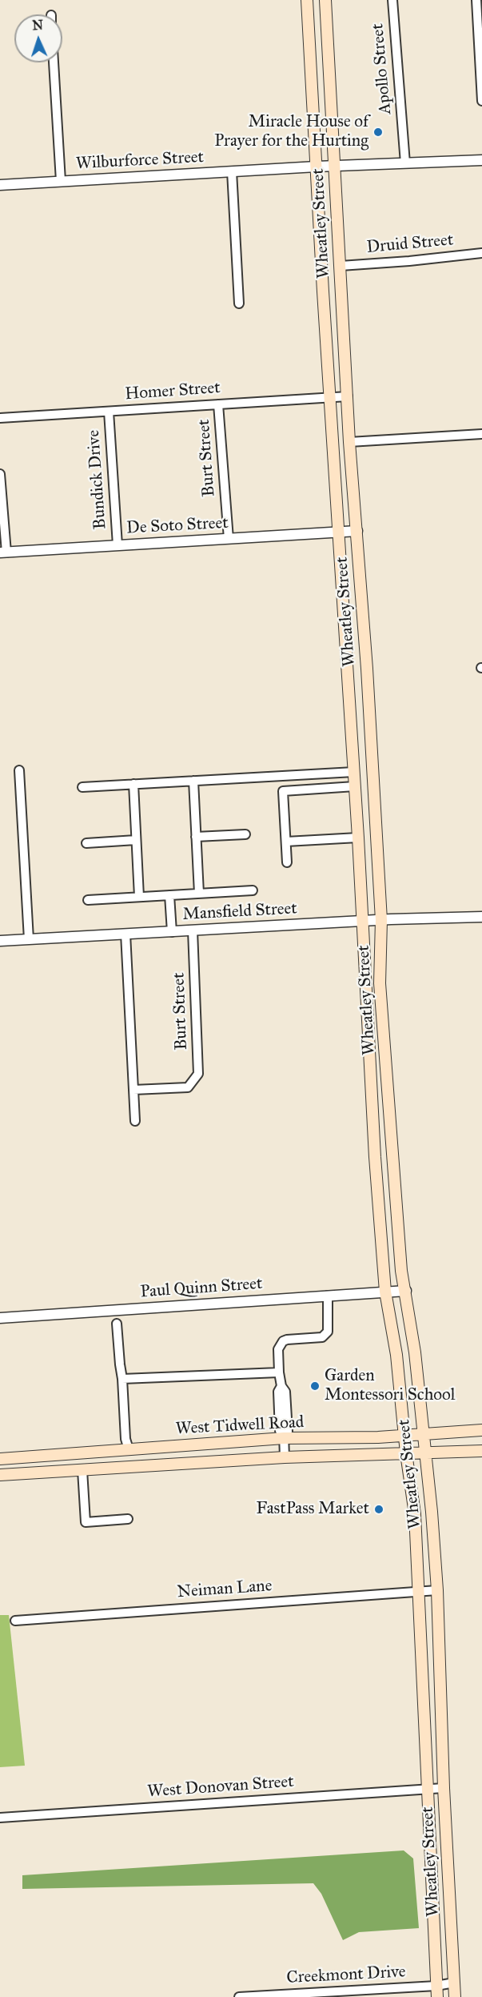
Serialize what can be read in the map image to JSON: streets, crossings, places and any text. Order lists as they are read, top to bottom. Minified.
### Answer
{"streets":{"main road":["Wheatley Street","West Tidwell Road"],"street":["Apollo Street","Wilburforce Street","Druid Street","Homer Street","Burt Street","Bundick Drive","De Soto Street","Mansfield Street","Paul Quinn Street","Neiman Lane","West Donovan Street","Creekmont Drive"]},"crossings":[["Apollo Street","Wilburforce Street"],["Wilburforce Street","Wheatley Street"],["Wheatley Street","Druid Street"],["Wheatley Street","Homer Street"],["Wheatley Street","De Soto Street"],["Wheatley Street","Mansfield Street"],["Wheatley Street","Paul Quinn Street"],["Wheatley Street","West Tidwell Road"],["Wheatley Street","Neiman Lane"],["Wheatley Street","West Donovan Street"],["Wheatley Street","Creekmont Drive"],["Homer Street","Burt Street"],["Homer Street","Bundick Drive"],["Burt Street","De Soto Street"],["Burt Street","Mansfield Street"],["Bundick Drive","De Soto Street"]],"places":["Miracle House of Prayer for the Hurting","Garden Montessori School","FastPass Market"],"north":"top"}
